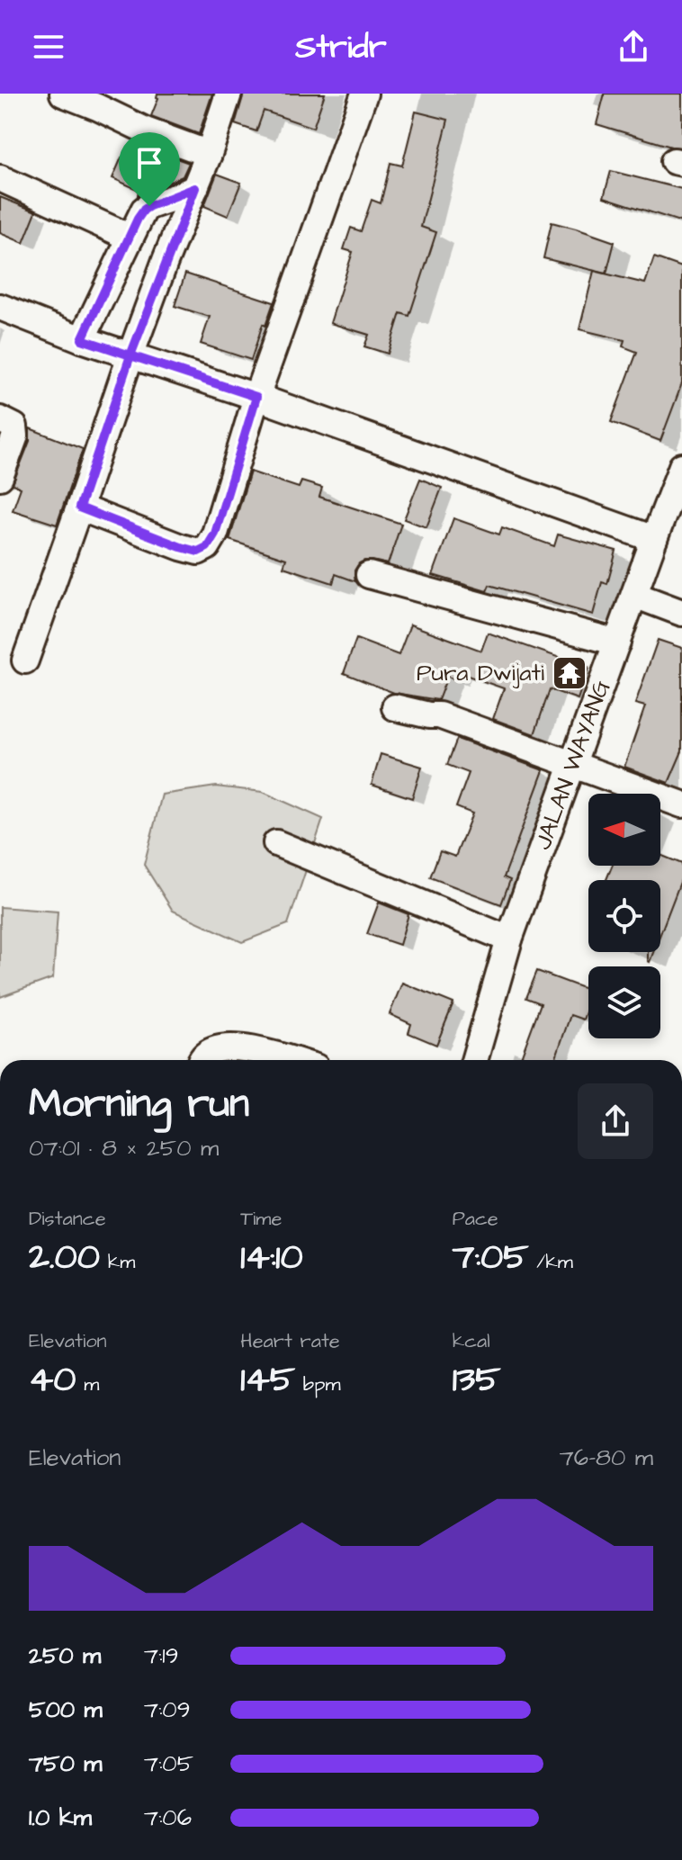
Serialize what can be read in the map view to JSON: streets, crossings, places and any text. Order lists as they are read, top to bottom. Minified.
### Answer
{"streets":{"street":["JALAN WAYANG"]},"places":{"temple":["Pura Dwijati"]},"north":"left","page":{"header":"Stridr","heading":["Morning run","07:01 · 8 × 250 m"],"stats":[["Distance","2.00 km"],["Time","14:10"],["Pace","7:05 /km"],["Elevation","40 m"],["Heart rate","145 bpm"],["kcal","135"]],"chart":["Elevation","76–80 m"],"list":[{"name":"250 m","note":"7:19"},{"name":"500 m","note":"7:09"},{"name":"750 m","note":"7:05"},{"name":"1.0 km","note":"7:06"}]}}
